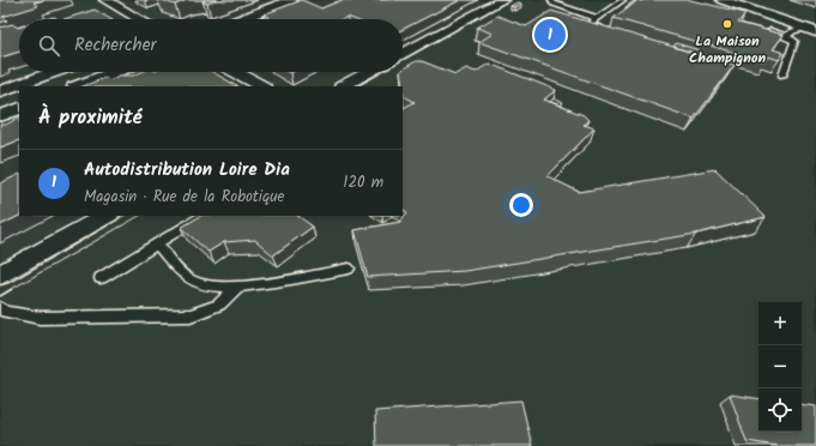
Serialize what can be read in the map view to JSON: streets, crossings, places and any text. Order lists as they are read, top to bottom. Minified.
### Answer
{"places":["La Maison Champignon"],"page":{"pins":"1","search":"Rechercher","heading":"À proximité","list":[{"mark":"1","name":"Autodistribution Loire Dia","note":"Magasin · Rue de la Robotique","value":"120 m"}],"map_buttons":["+","−"]}}
